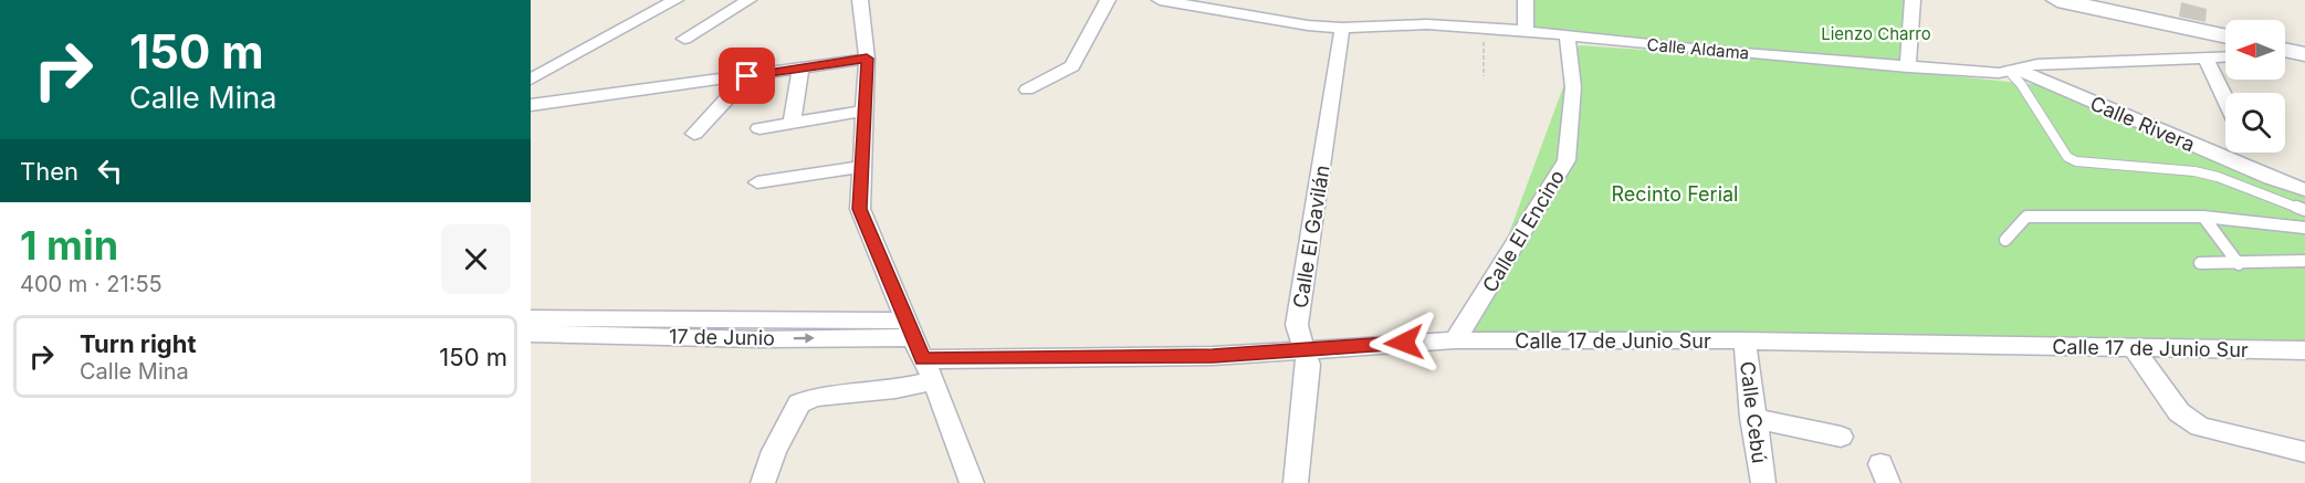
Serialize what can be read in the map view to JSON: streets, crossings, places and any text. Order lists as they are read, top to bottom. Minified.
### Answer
{"streets":{"street":["Calle Aldama","Calle Rivera","Calle El Encino","Calle El Gavilán","17 de Junio","Calle 17 de Junio Sur","Calle Cebú"]},"crossings":[["Calle Aldama","Calle Rivera"],["Calle Aldama","Calle El Encino"],["Calle Aldama","Calle El Gavilán"],["Calle El Encino","Calle 17 de Junio Sur"],["Calle El Gavilán","Calle 17 de Junio Sur"],["Calle 17 de Junio Sur","Calle Cebú"]],"parks":["Lienzo Charro","Recinto Ferial"],"north":"left","page":{"turn":["150 m","Calle Mina"],"then":"Then","heading":["1 min","400 m · 21:55"],"list":[{"name":"Turn right","note":"Calle Mina","value":"150 m"}]}}
